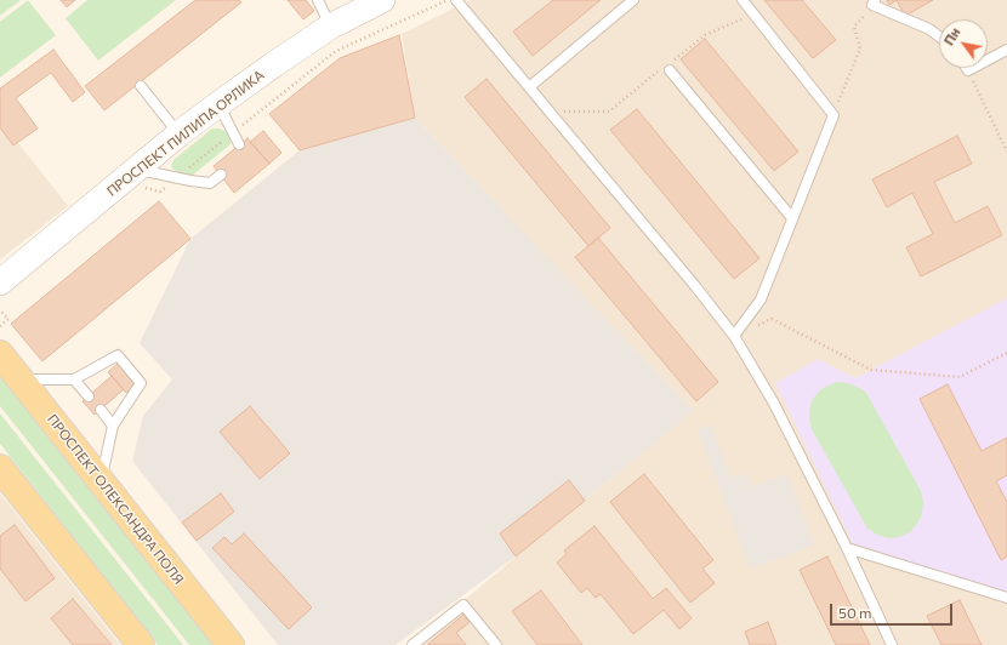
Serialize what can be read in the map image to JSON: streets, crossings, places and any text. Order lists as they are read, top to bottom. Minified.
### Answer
{"streets":{"main road":["ПРОСПЕКТ ПИЛИПА ОРЛИКА","ПРОСПЕКТ ОЛЕКСАНДРА ПОЛЯ"]},"scale_bar":"50 m","north":"top left"}
